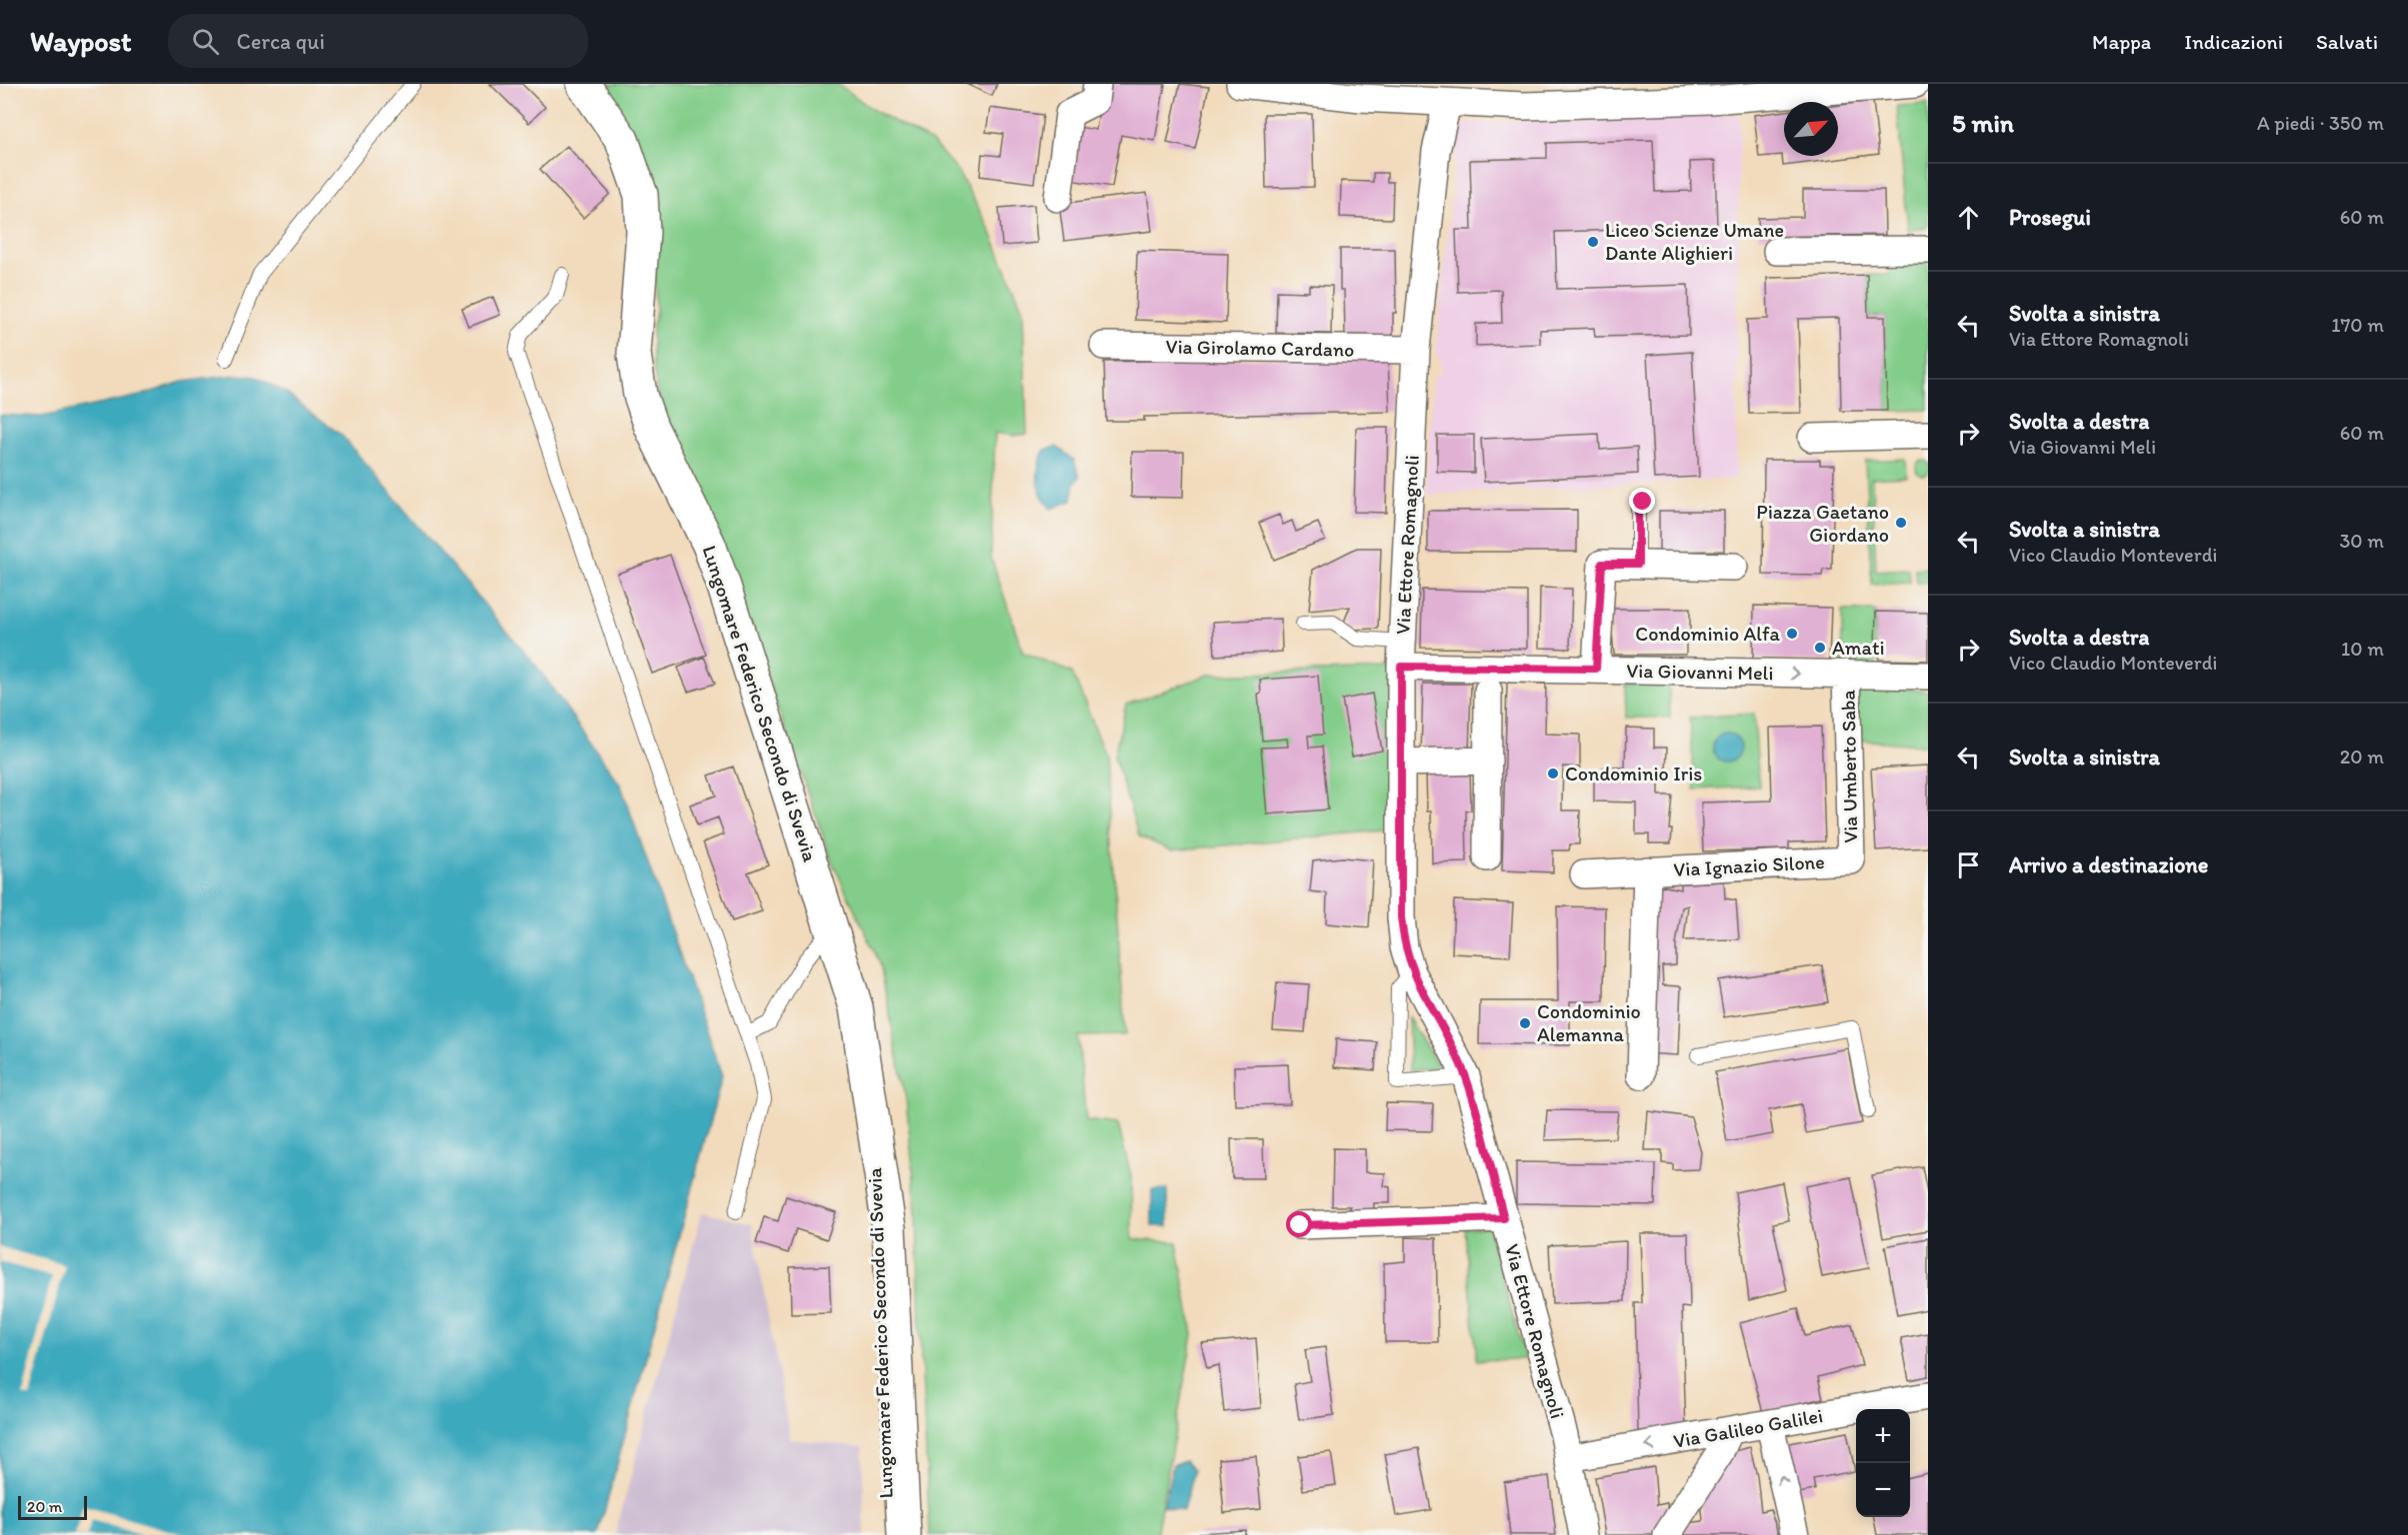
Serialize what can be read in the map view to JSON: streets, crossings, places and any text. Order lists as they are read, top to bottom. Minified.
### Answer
{"streets":{"street":["Via Girolamo Cardano","Via Ettore Romagnoli","Via Giovanni Meli","Lungomare Federico Secondo di Svevia","Via Umberto Saba","Via Ignazio Silone","Via Galileo Galilei"]},"crossings":[["Via Girolamo Cardano","Via Ettore Romagnoli"],["Via Ettore Romagnoli","Via Giovanni Meli"],["Via Ettore Romagnoli","Via Galileo Galilei"],["Via Giovanni Meli","Via Umberto Saba"],["Via Umberto Saba","Via Ignazio Silone"]],"one_way":["Via Galileo Galilei"],"places":["Liceo Scienze Umane Dante Alighieri","Piazza Gaetano Giordano","Condominio Alfa","Amati","Condominio Iris","Condominio Alemanna"],"scale_bar":"20 m","north":"top right","page":{"header":"Waypost","search":"Cerca qui","nav":["Mappa","Indicazioni","Salvati"],"heading":["5 min","A piedi · 350 m"],"list":[["Prosegui","60 m"],["Svolta a sinistra","Via Ettore Romagnoli","170 m"],["Svolta a destra","Via Giovanni Meli","60 m"],["Svolta a sinistra","Vico Claudio Monteverdi","30 m"],["Svolta a destra","Vico Claudio Monteverdi","10 m"],["Svolta a sinistra","20 m"],"Arrivo a destinazione"],"map_buttons":["+","−"],"scale":"20 m"}}
